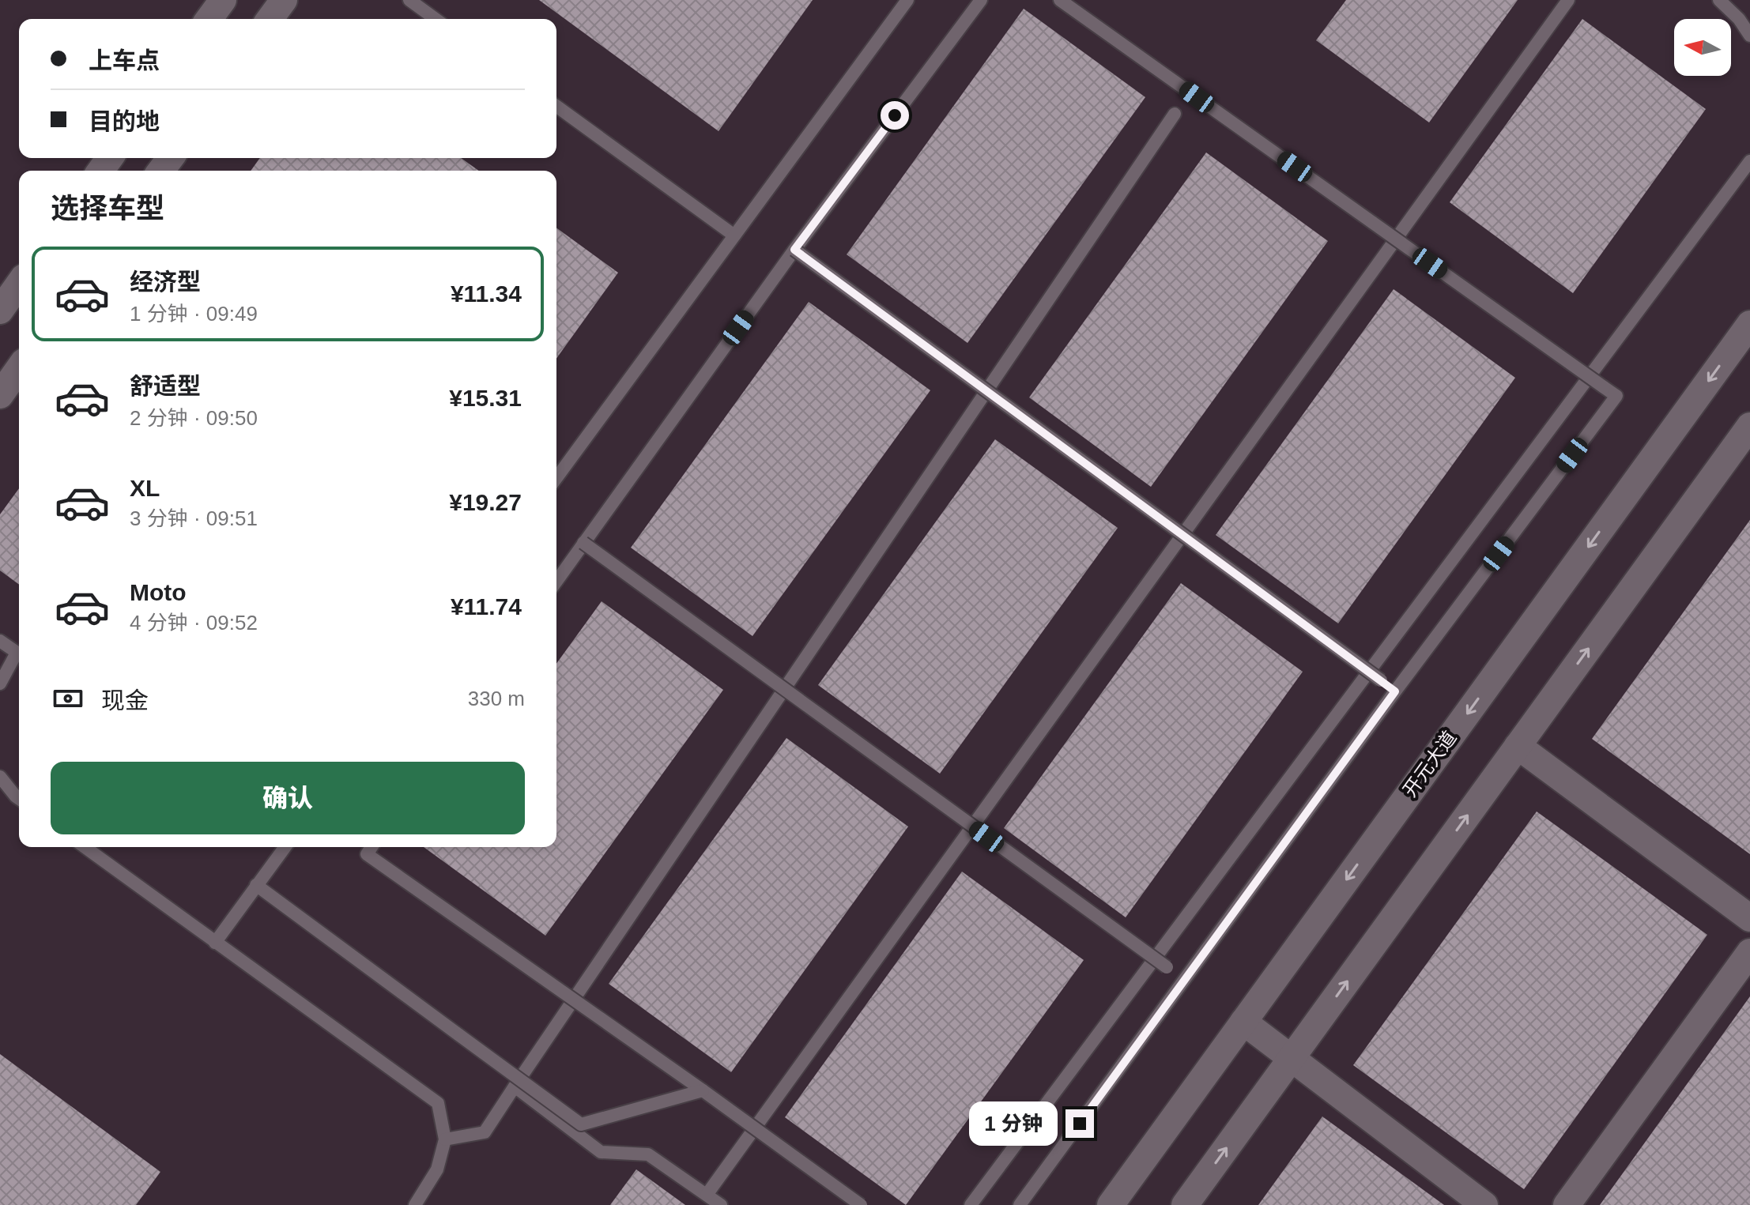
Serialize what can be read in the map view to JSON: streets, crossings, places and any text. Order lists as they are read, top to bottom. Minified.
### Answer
{"streets":{"street":["开元大道"]},"north":"left","page":{"banner":["上车点","目的地"],"heading":"选择车型","list":[{"name":"经济型","note":"1 分钟 · 09:49","value":"¥11.34"},{"name":"舒适型","note":"2 分钟 · 09:50","value":"¥15.31"},{"name":"XL","note":"3 分钟 · 09:51","value":"¥19.27"},{"name":"Moto","note":"4 分钟 · 09:52","value":"¥11.74"}],"pay":["现金","330 m"],"buttons":"确认","bubble":"1 分钟"}}
